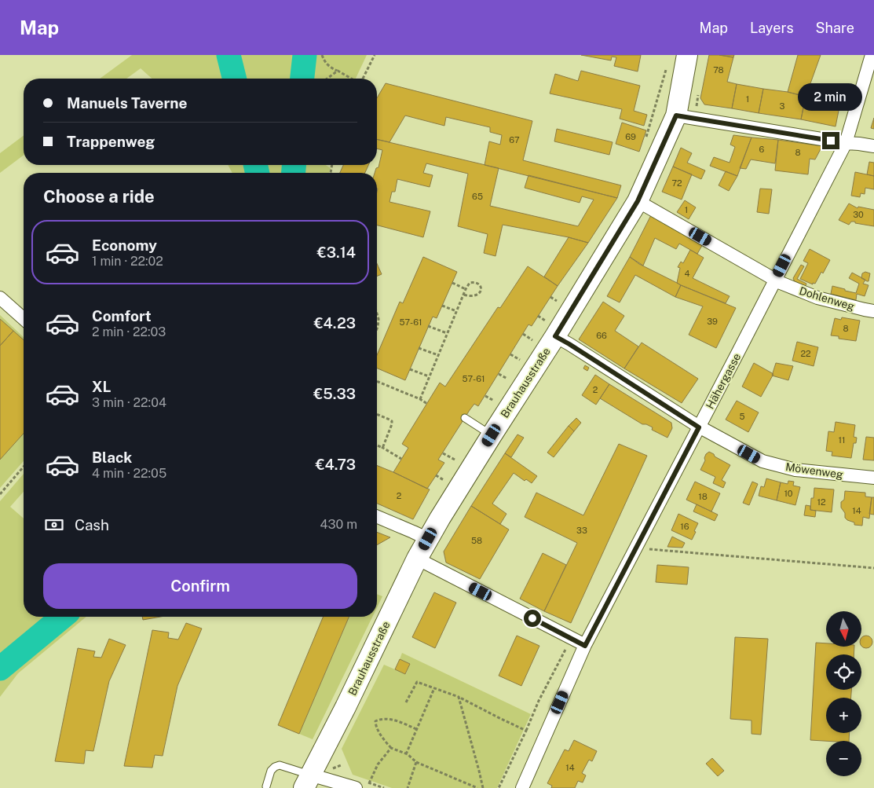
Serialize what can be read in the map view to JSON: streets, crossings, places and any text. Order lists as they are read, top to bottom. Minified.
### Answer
{"streets":{"main road":["Brauhausstraße"],"street":["Dohlenweg","Hähergasse","Möwenweg"]},"crossings":[["Dohlenweg","Hähergasse"],["Dohlenweg","Brauhausstraße"],["Hähergasse","Möwenweg"],["Brauhausstraße","Möwenweg"]],"house_numbers":["78","1","3","69","67","6","8","72","65","1","30","4","39","57-61","8","66","22","57-61","2","5","11","10","2","18","12","14","16","33","58","14"],"north":"bottom","page":{"header":"Map","nav":["Map","Layers","Share"],"banner":["Manuels Taverne","Trappenweg"],"bubble":"2 min","heading":"Choose a ride","list":[{"name":"Economy","note":"1 min · 22:02","value":"€3.14"},{"name":"Comfort","note":"2 min · 22:03","value":"€4.23"},{"name":"XL","note":"3 min · 22:04","value":"€5.33"},{"name":"Black","note":"4 min · 22:05","value":"€4.73"}],"pay":["Cash","430 m"],"buttons":"Confirm","map_buttons":["+","−"]}}
